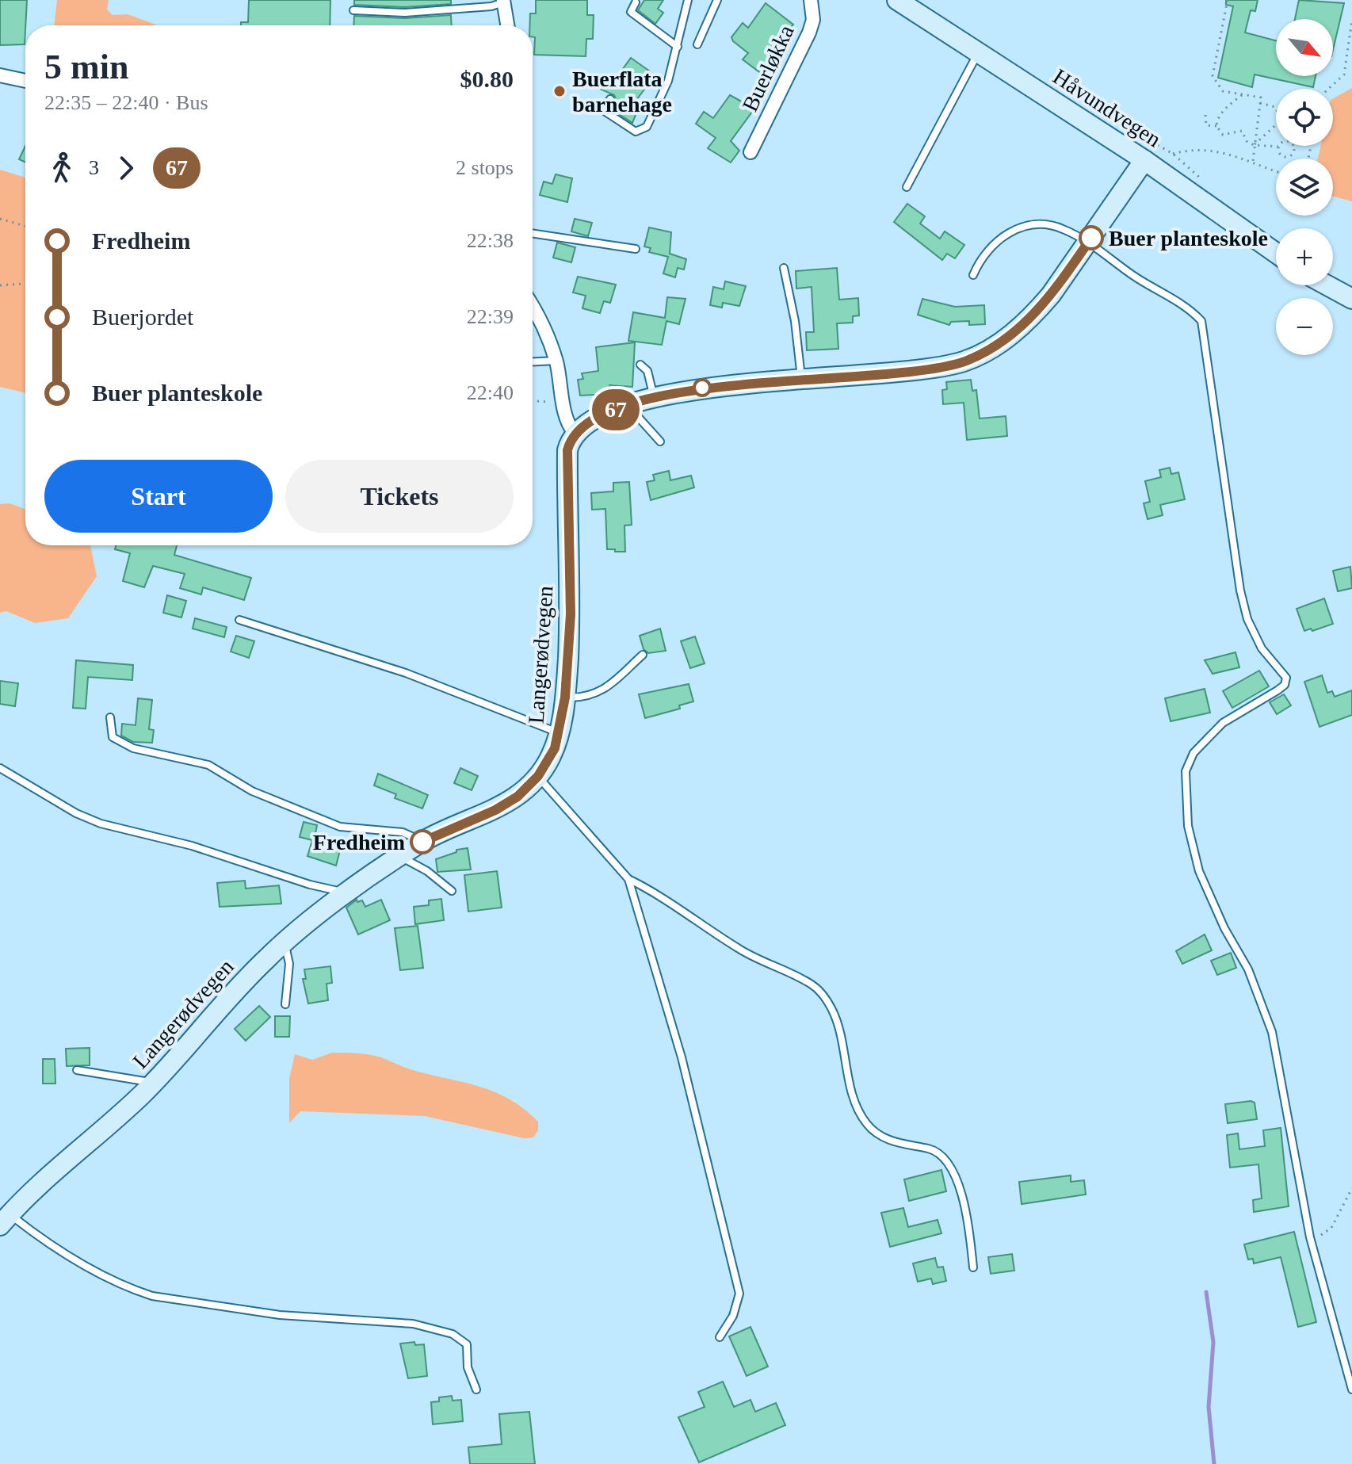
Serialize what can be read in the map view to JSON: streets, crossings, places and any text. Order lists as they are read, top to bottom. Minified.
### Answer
{"streets":{"main road":["Håvundvegen","Langerødvegen"],"street":["Buerløkka"]},"places":["Buerflata barnehage","Buer planteskole","Fredheim"],"lines":["bus line 67"],"north":"bottom right","page":{"on_map":"67","map_buttons":["+","−"],"heading":["5 min","22:35 – 22:40 · Bus","$0.80"],"legs":["3","67","2 stops"],"list":[{"name":"Fredheim","value":"22:38"},{"name":"Buerjordet","value":"22:39"},{"name":"Buer planteskole","value":"22:40"}],"buttons":["Start","Tickets"]}}
